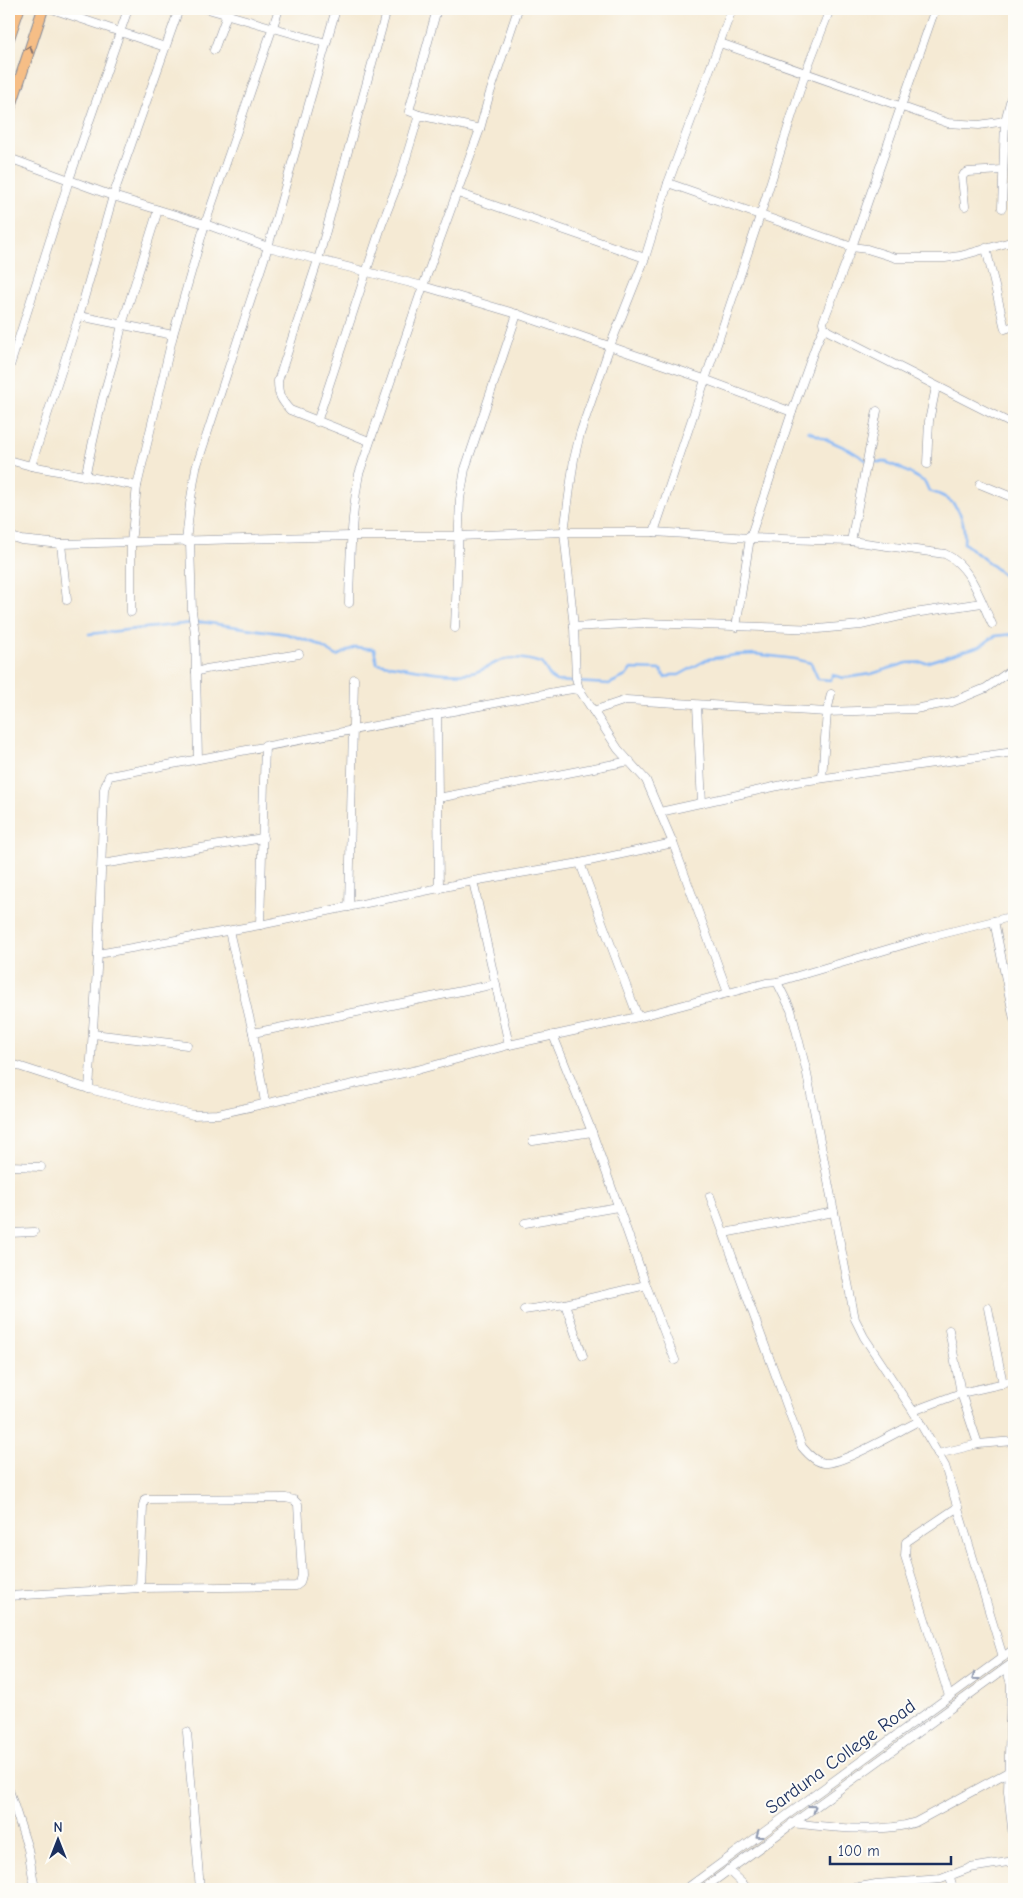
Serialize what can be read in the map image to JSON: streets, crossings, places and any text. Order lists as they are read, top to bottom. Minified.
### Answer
{"streets":{"street":["Sarduna College Road"]},"scale_bar":"100 m","north":"top"}
